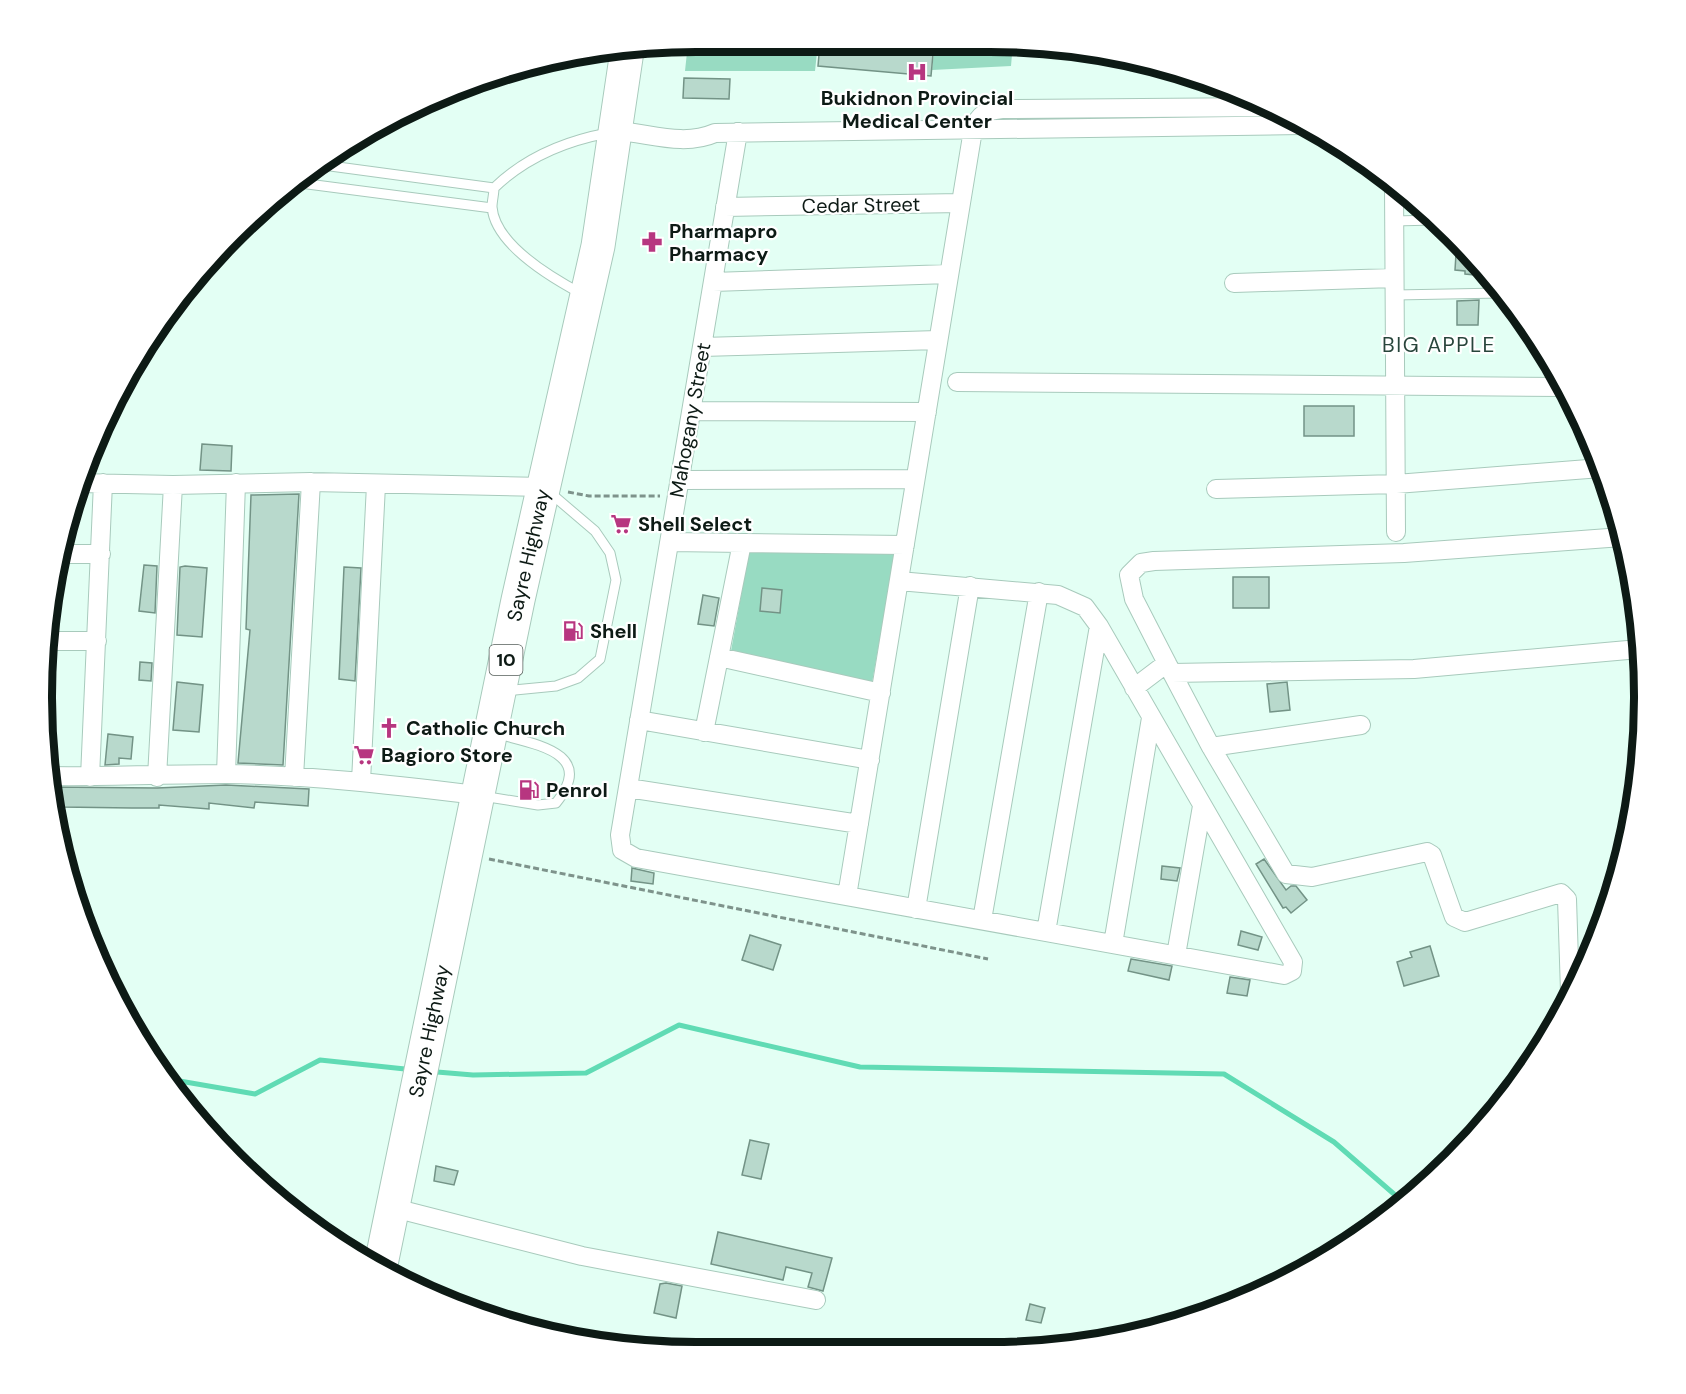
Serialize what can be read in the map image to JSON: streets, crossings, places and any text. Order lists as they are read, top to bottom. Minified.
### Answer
{"streets":{"highway":["Sayre Highway","10"],"street":["Cedar Street","Mahogany Street"]},"crossings":[["Cedar Street","Mahogany Street"]],"districts":["BIG APPLE"],"places":{"hospital":["Bukidnon Provincial Medical Center"],"pharmacy":["Pharmapro Pharmacy"],"supermarket":["Shell Select","Bagioro Store"],"fuel station":["Shell","Penrol"],"church":["Catholic Church"]}}
